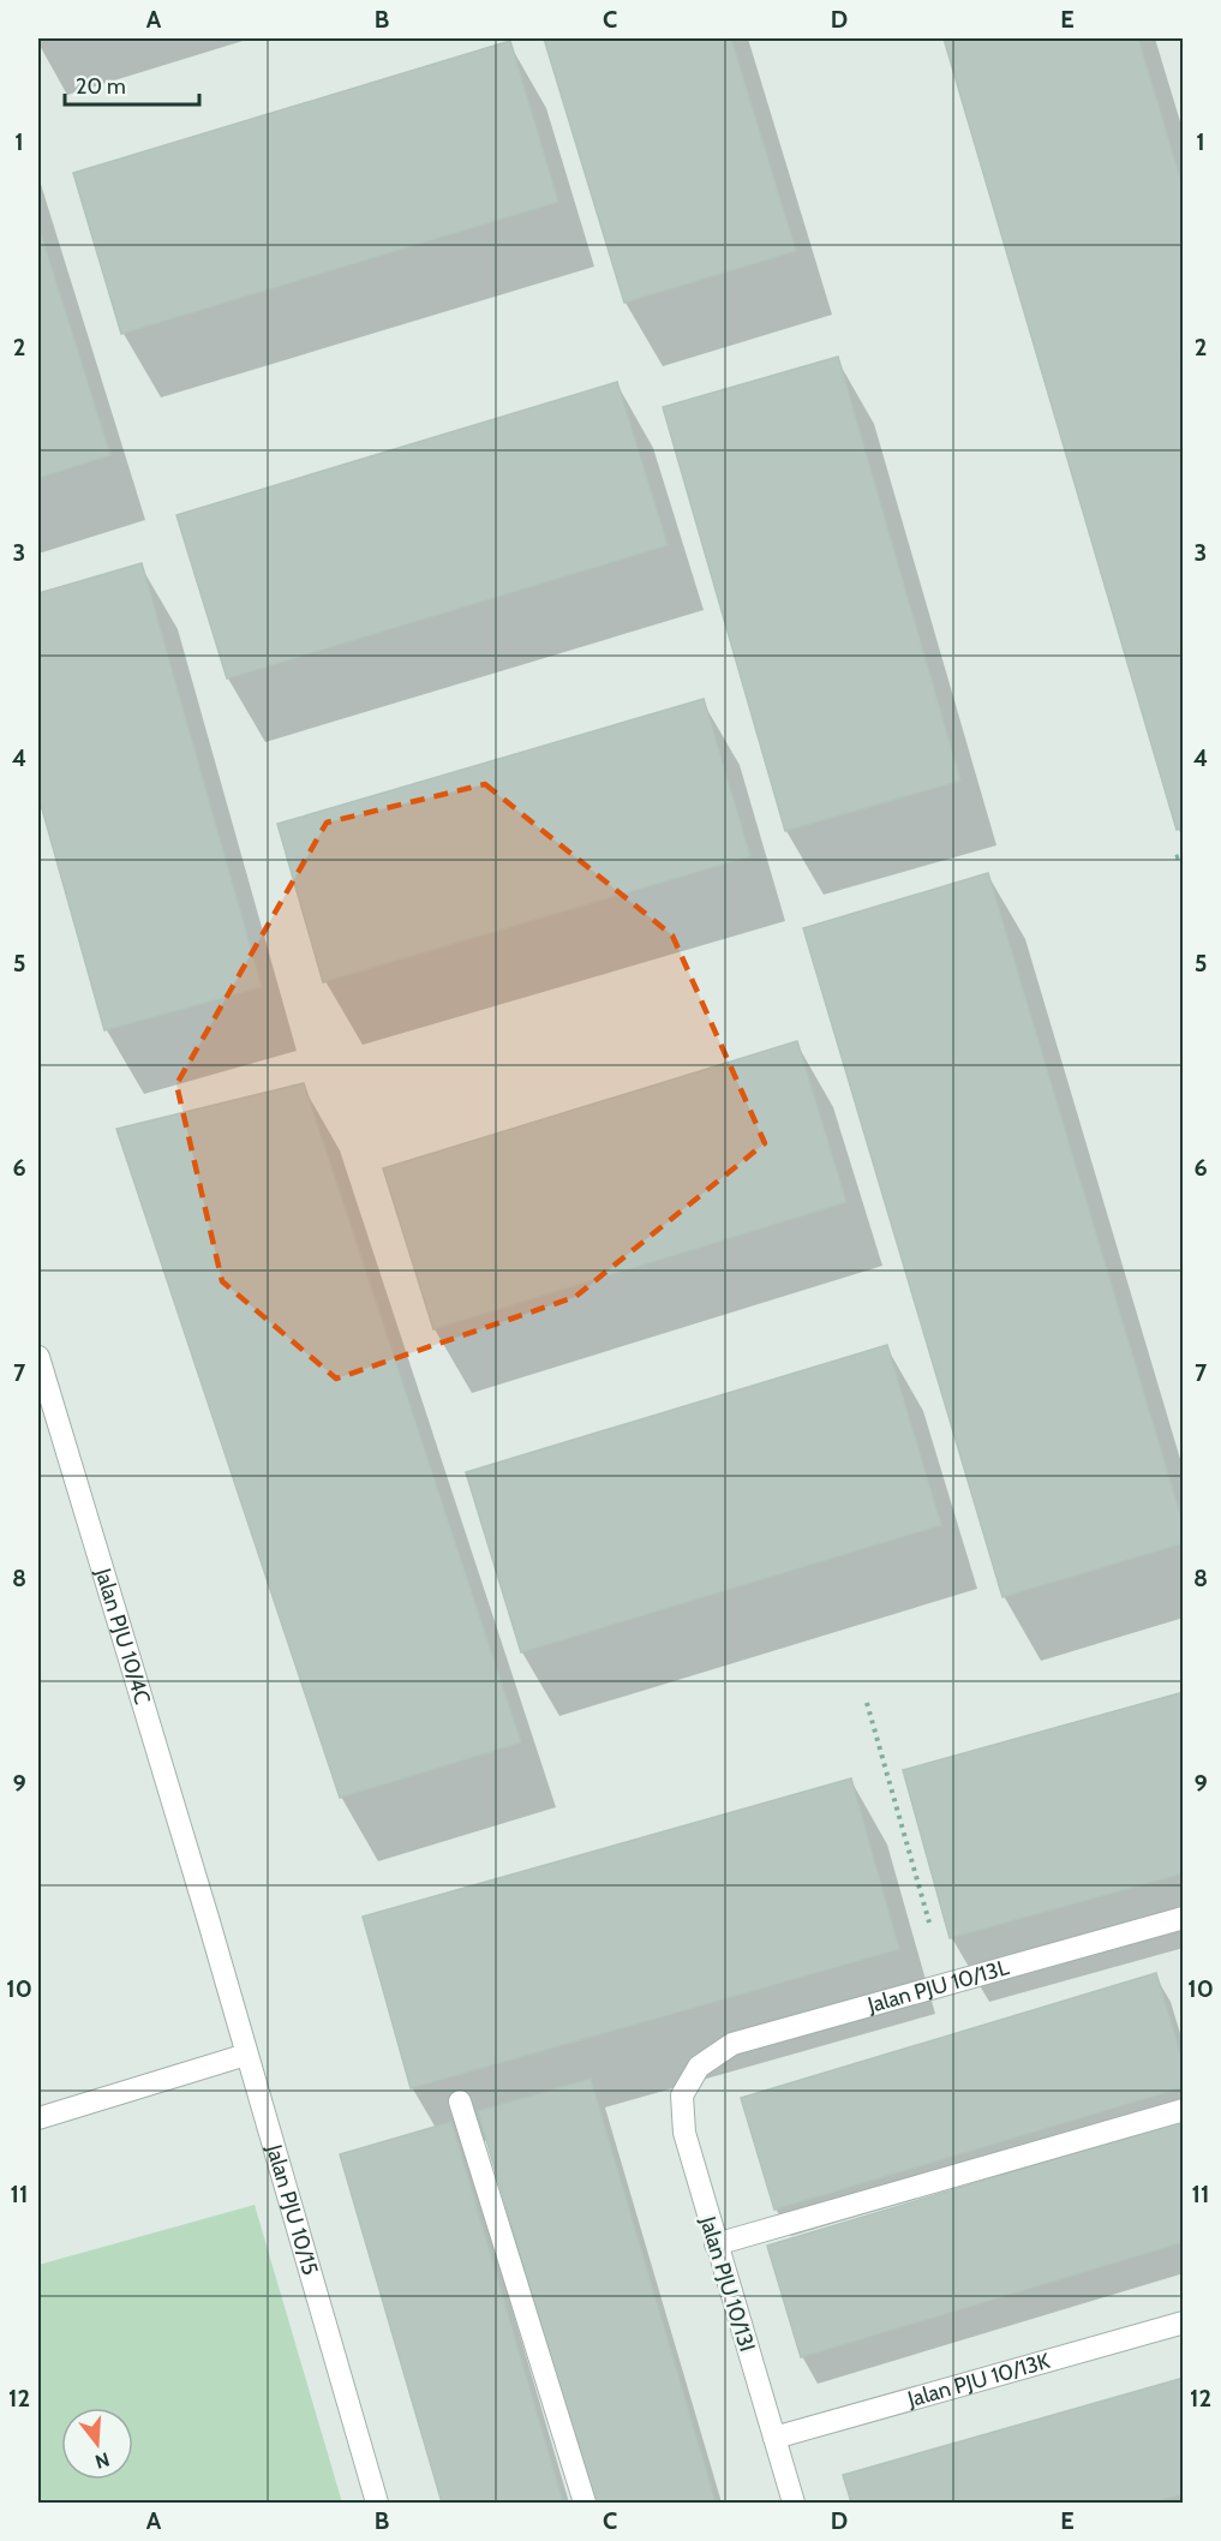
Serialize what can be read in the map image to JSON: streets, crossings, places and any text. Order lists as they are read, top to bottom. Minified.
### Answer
{"streets":{"street":["Jalan PJU 10/4C","Jalan PJU 10/13L","Jalan PJU 10/15","Jalan PJU 10/13I","Jalan PJU 10/13K"]},"crossings":[["Jalan PJU 10/4C","Jalan PJU 10/15"],["Jalan PJU 10/13L","Jalan PJU 10/13I"],["Jalan PJU 10/13I","Jalan PJU 10/13K"]],"scale_bar":"20 m","north":"bottom","grid":{"columns":["A","B","C","D","E"],"rows":["1","2","3","4","5","6","7","8","9","10","11","12"]}}
